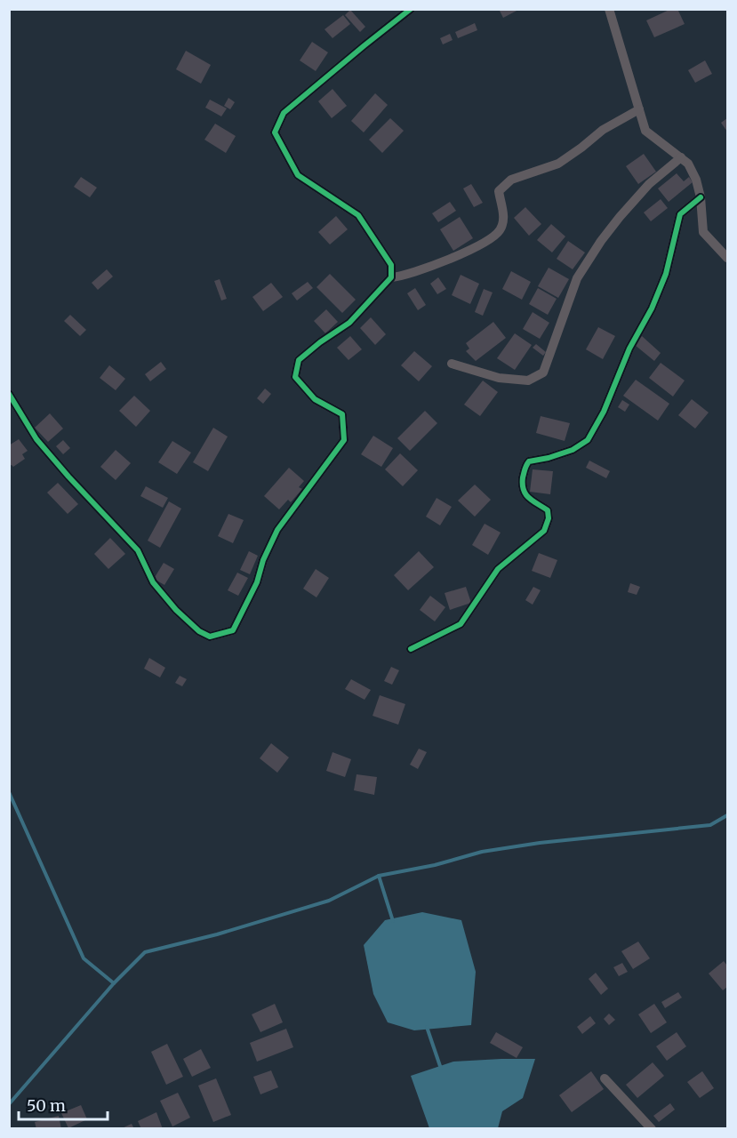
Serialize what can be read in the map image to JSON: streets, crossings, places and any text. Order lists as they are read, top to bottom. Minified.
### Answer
{"scale_bar":"50 m"}
